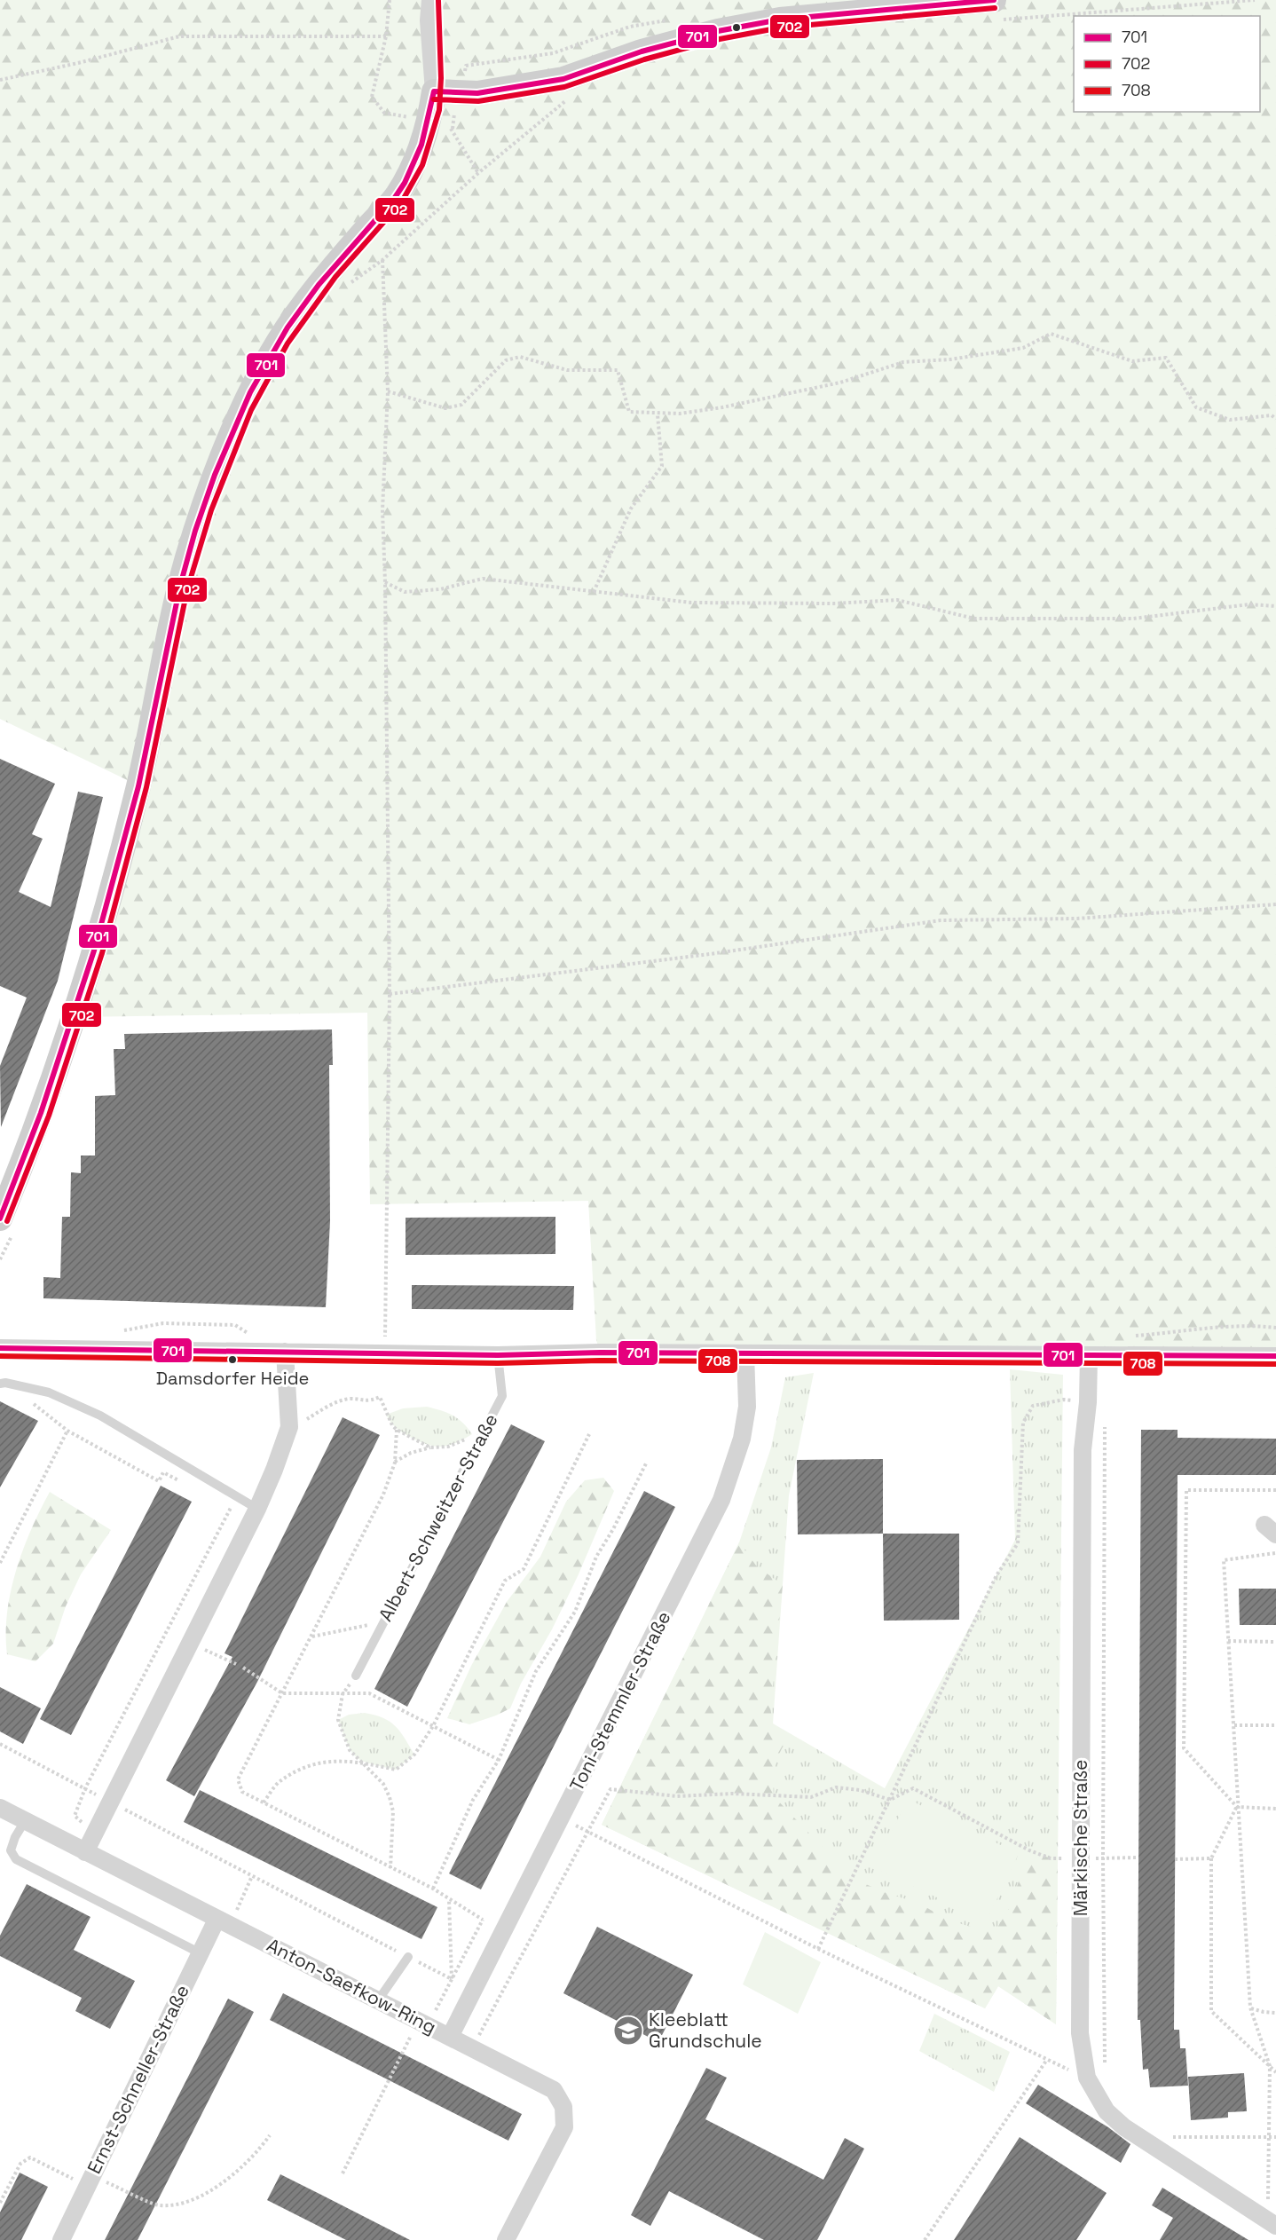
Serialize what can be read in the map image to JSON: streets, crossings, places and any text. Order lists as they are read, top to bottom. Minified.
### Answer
{"streets":{"street":["Toni-Stemmler-Straße","Märkische Straße","Anton-Saefkow-Ring","Ernst-Schneller-Straße"],"lane":["Albert-Schweitzer-Straße"]},"crossings":[["Toni-Stemmler-Straße","Anton-Saefkow-Ring"],["Anton-Saefkow-Ring","Ernst-Schneller-Straße"]],"places":{"other":["Damsdorfer Heide"],"school or university":["Kleeblatt Grundschule"]},"lines":["transit line 701","transit line 702","transit line 708"],"legend":["701","702","708"]}
